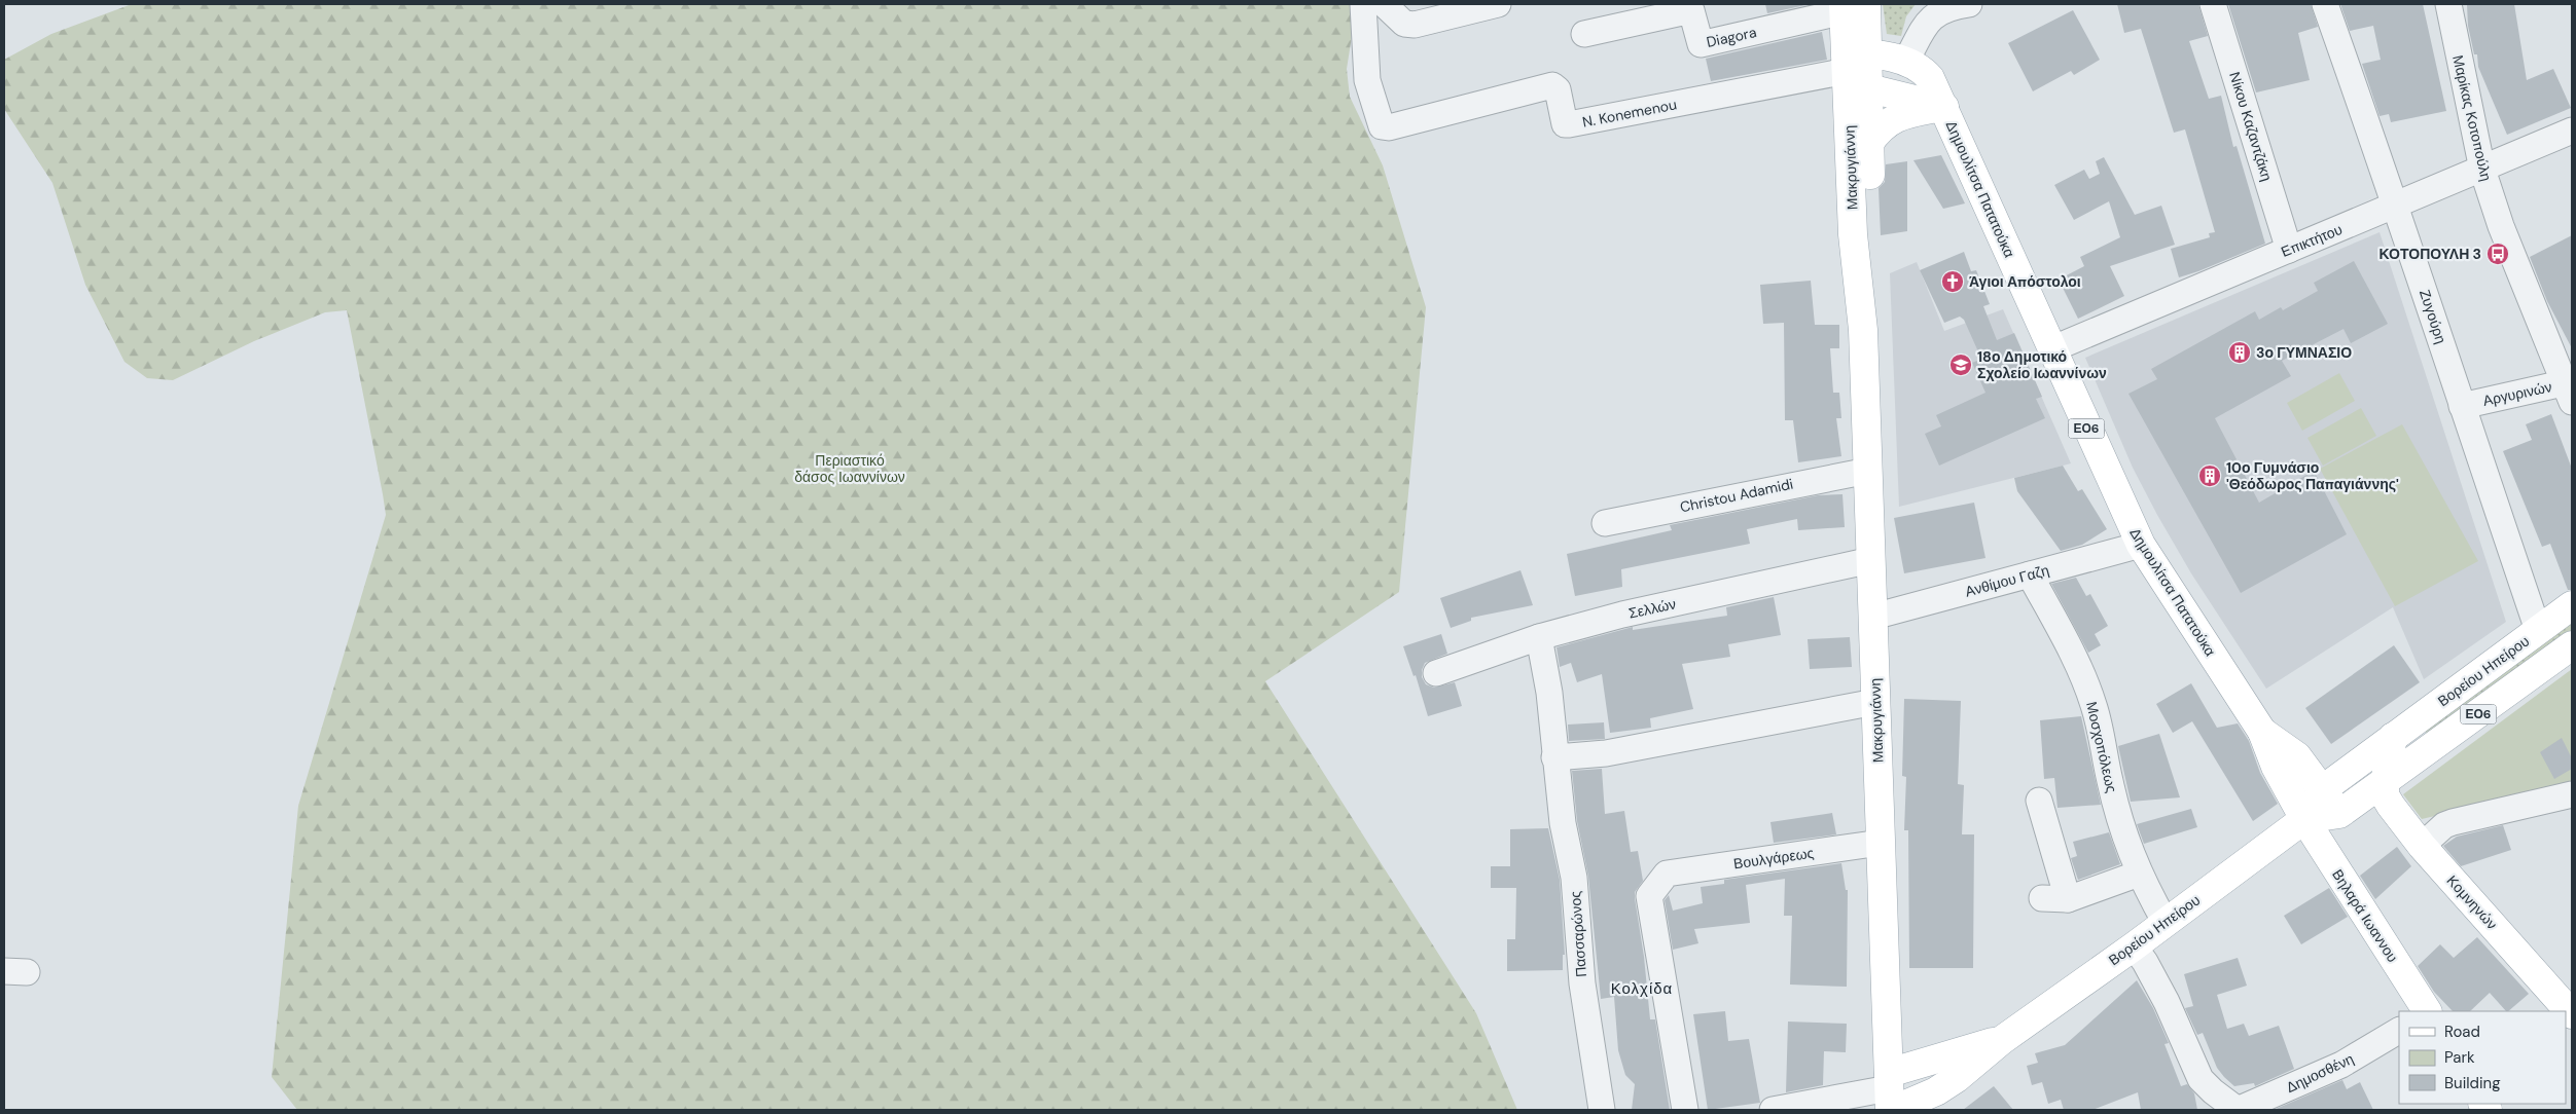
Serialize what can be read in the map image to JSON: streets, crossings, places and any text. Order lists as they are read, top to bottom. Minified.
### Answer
{"streets":{"main road":["Μακρυγιάννη","Δημουλίτσα Πατατούκα","ΕΟ6","Βορείου Ηπείρου","Κομνηνών","Βηλαρά Ιωαννου"],"street":["Diagora","N. Konemenou","Μαρίκας Κοτοπούλη","Νίκου Καζαντζάκη","Επικτήτου","Ζυγούρη","Αργυρινών","Christou Adamidi","Ανθίμου Γαζη","Σελλών","Μοσχοπόλεως","Βουλγάρεως","Πασσαρώνος","Δημοσθένη"]},"crossings":[["Diagora","Μακρυγιάννη"],["N. Konemenou","Μακρυγιάννη"],["N. Konemenou","Δημουλίτσα Πατατούκα"],["Μαρίκας Κοτοπούλη","Επικτήτου"],["Μαρίκας Κοτοπούλη","Αργυρινών"],["Νίκου Καζαντζάκη","Επικτήτου"],["Μακρυγιάννη","Δημουλίτσα Πατατούκα"],["Μακρυγιάννη","Christou Adamidi"],["Μακρυγιάννη","Ανθίμου Γαζη"],["Μακρυγιάννη","Σελλών"],["Μακρυγιάννη","Βορείου Ηπείρου"],["Μακρυγιάννη","Βουλγάρεως"],["Δημουλίτσα Πατατούκα","Επικτήτου"],["Δημουλίτσα Πατατούκα","ΕΟ6"],["Δημουλίτσα Πατατούκα","Ανθίμου Γαζη"],["Δημουλίτσα Πατατούκα","Βορείου Ηπείρου"],["Δημουλίτσα Πατατούκα","Βηλαρά Ιωαννου"],["Επικτήτου","Ζυγούρη"],["Ζυγούρη","Αργυρινών"],["Ζυγούρη","Βορείου Ηπείρου"],["ΕΟ6","Βορείου Ηπείρου"],["ΕΟ6","Κομνηνών"],["ΕΟ6","Βηλαρά Ιωαννου"],["Ανθίμου Γαζη","Μοσχοπόλεως"],["Σελλών","Πασσαρώνος"],["Βορείου Ηπείρου","Μοσχοπόλεως"],["Βορείου Ηπείρου","Βηλαρά Ιωαννου"]],"districts":["Κολχίδα"],"parks":["Περιαστικό δάσος Ιωαννίνων"],"places":{"bus stop":["ΚΟΤΟΠΟΥΛΗ 3"],"church":["Άγιοι Απόστολοι"],"building":["3ο ΓΥΜΝΑΣΙΟ","10ο Γυμνάσιο 'Θεόδωρος Παπαγιάννης'"],"school or university":["18ο Δημοτικό Σχολείο Ιωαννίνων"]},"legend":["Road","Park","Building"]}
